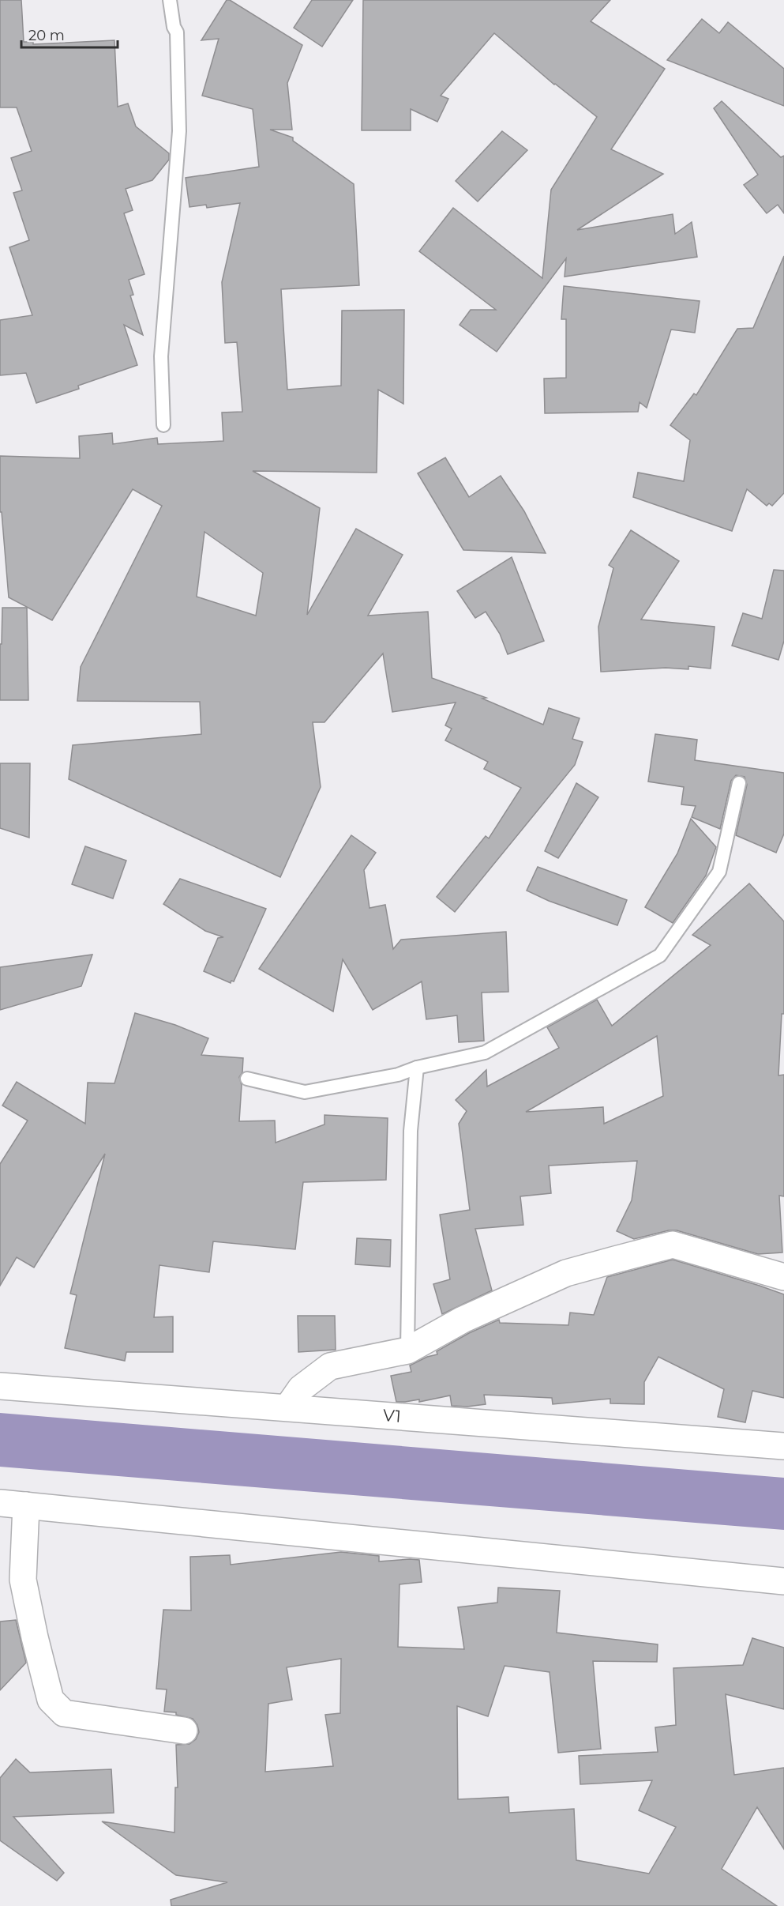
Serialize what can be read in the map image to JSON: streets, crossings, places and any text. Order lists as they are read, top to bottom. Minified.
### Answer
{"streets":{"street":["V1"]},"scale_bar":"20 m"}
